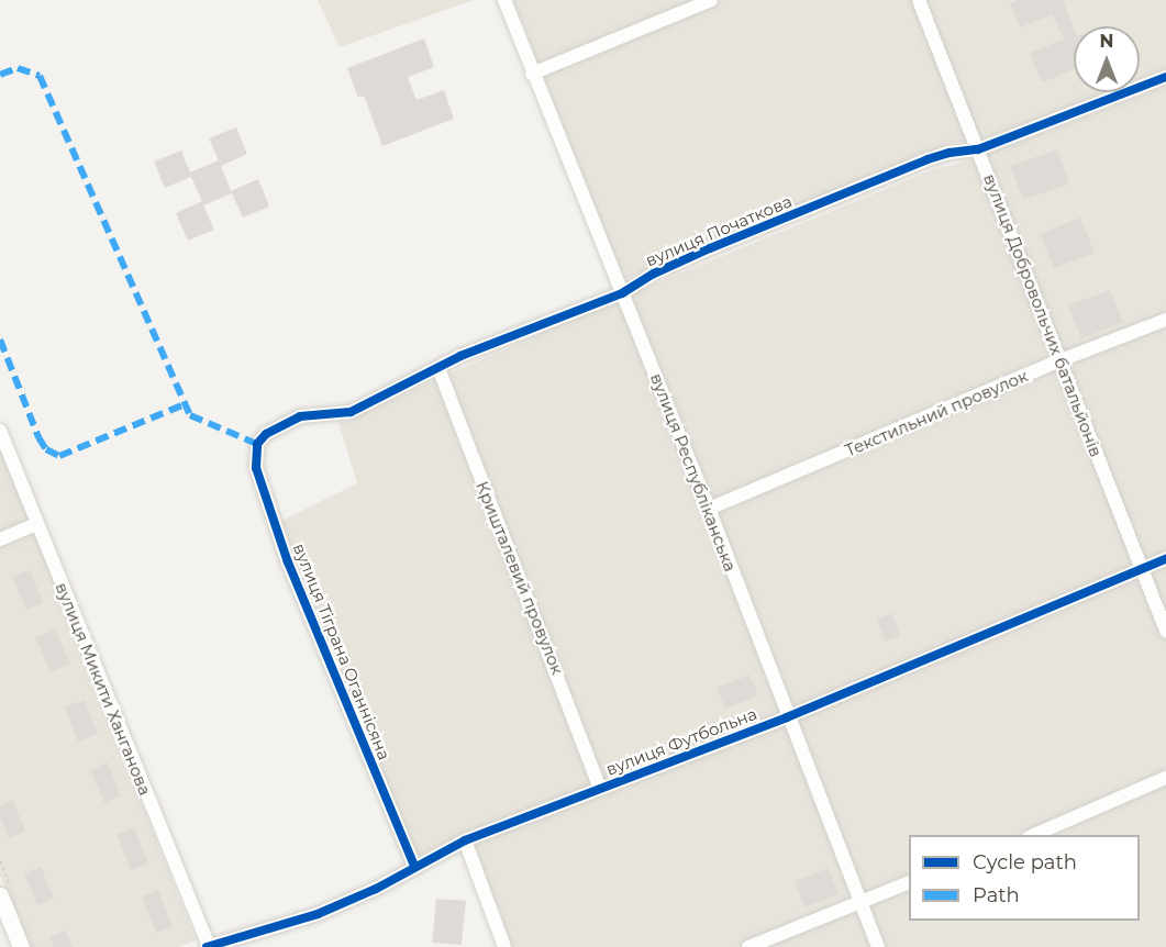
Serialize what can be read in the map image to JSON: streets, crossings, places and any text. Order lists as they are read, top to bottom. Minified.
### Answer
{"streets":{"street":["вулиця Початкова","вулиця Добровольчих батальйонів","Текстильний провулок","вулиця Республіканська","Кришталевий провулок","вулиця Тіграна Оганнісяна","вулиця Микити Ханганова","вулиця Футбольна"]},"crossings":[["вулиця Початкова","вулиця Добровольчих батальйонів"],["вулиця Початкова","вулиця Республіканська"],["вулиця Початкова","Кришталевий провулок"],["вулиця Початкова","вулиця Тіграна Оганнісяна"],["вулиця Добровольчих батальйонів","Текстильний провулок"],["вулиця Добровольчих батальйонів","вулиця Футбольна"],["Текстильний провулок","вулиця Республіканська"],["вулиця Республіканська","вулиця Футбольна"],["Кришталевий провулок","вулиця Футбольна"],["вулиця Тіграна Оганнісяна","вулиця Футбольна"],["вулиця Микити Ханганова","вулиця Футбольна"]],"legend":["Cycle path","Path"],"north":"top"}
